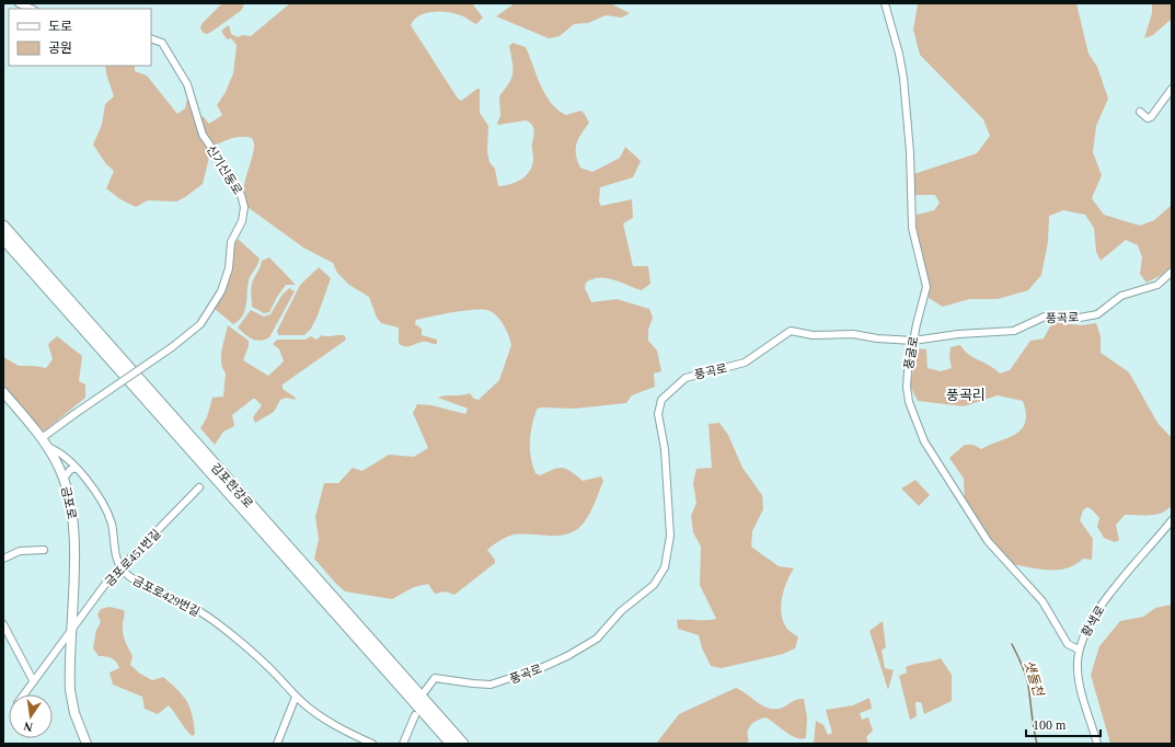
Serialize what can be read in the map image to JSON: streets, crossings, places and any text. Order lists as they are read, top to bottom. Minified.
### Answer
{"streets":{"highway":["김포한강로"],"main road":["금포로"],"street":["신기신동로","풍곡로","풍굴로","금포로451번길","금포로429번길","황색로"]},"crossings":[["신기신동로","금포로"],["풍곡로","풍굴로"],["풍굴로","황색로"],["금포로","금포로451번길"],["금포로","금포로429번길"],["금포로451번길","금포로429번길"]],"districts":["풍곡리"],"water":["샛돌천"],"legend":["도로","공원"],"scale_bar":"100 m","north":"bottom"}
